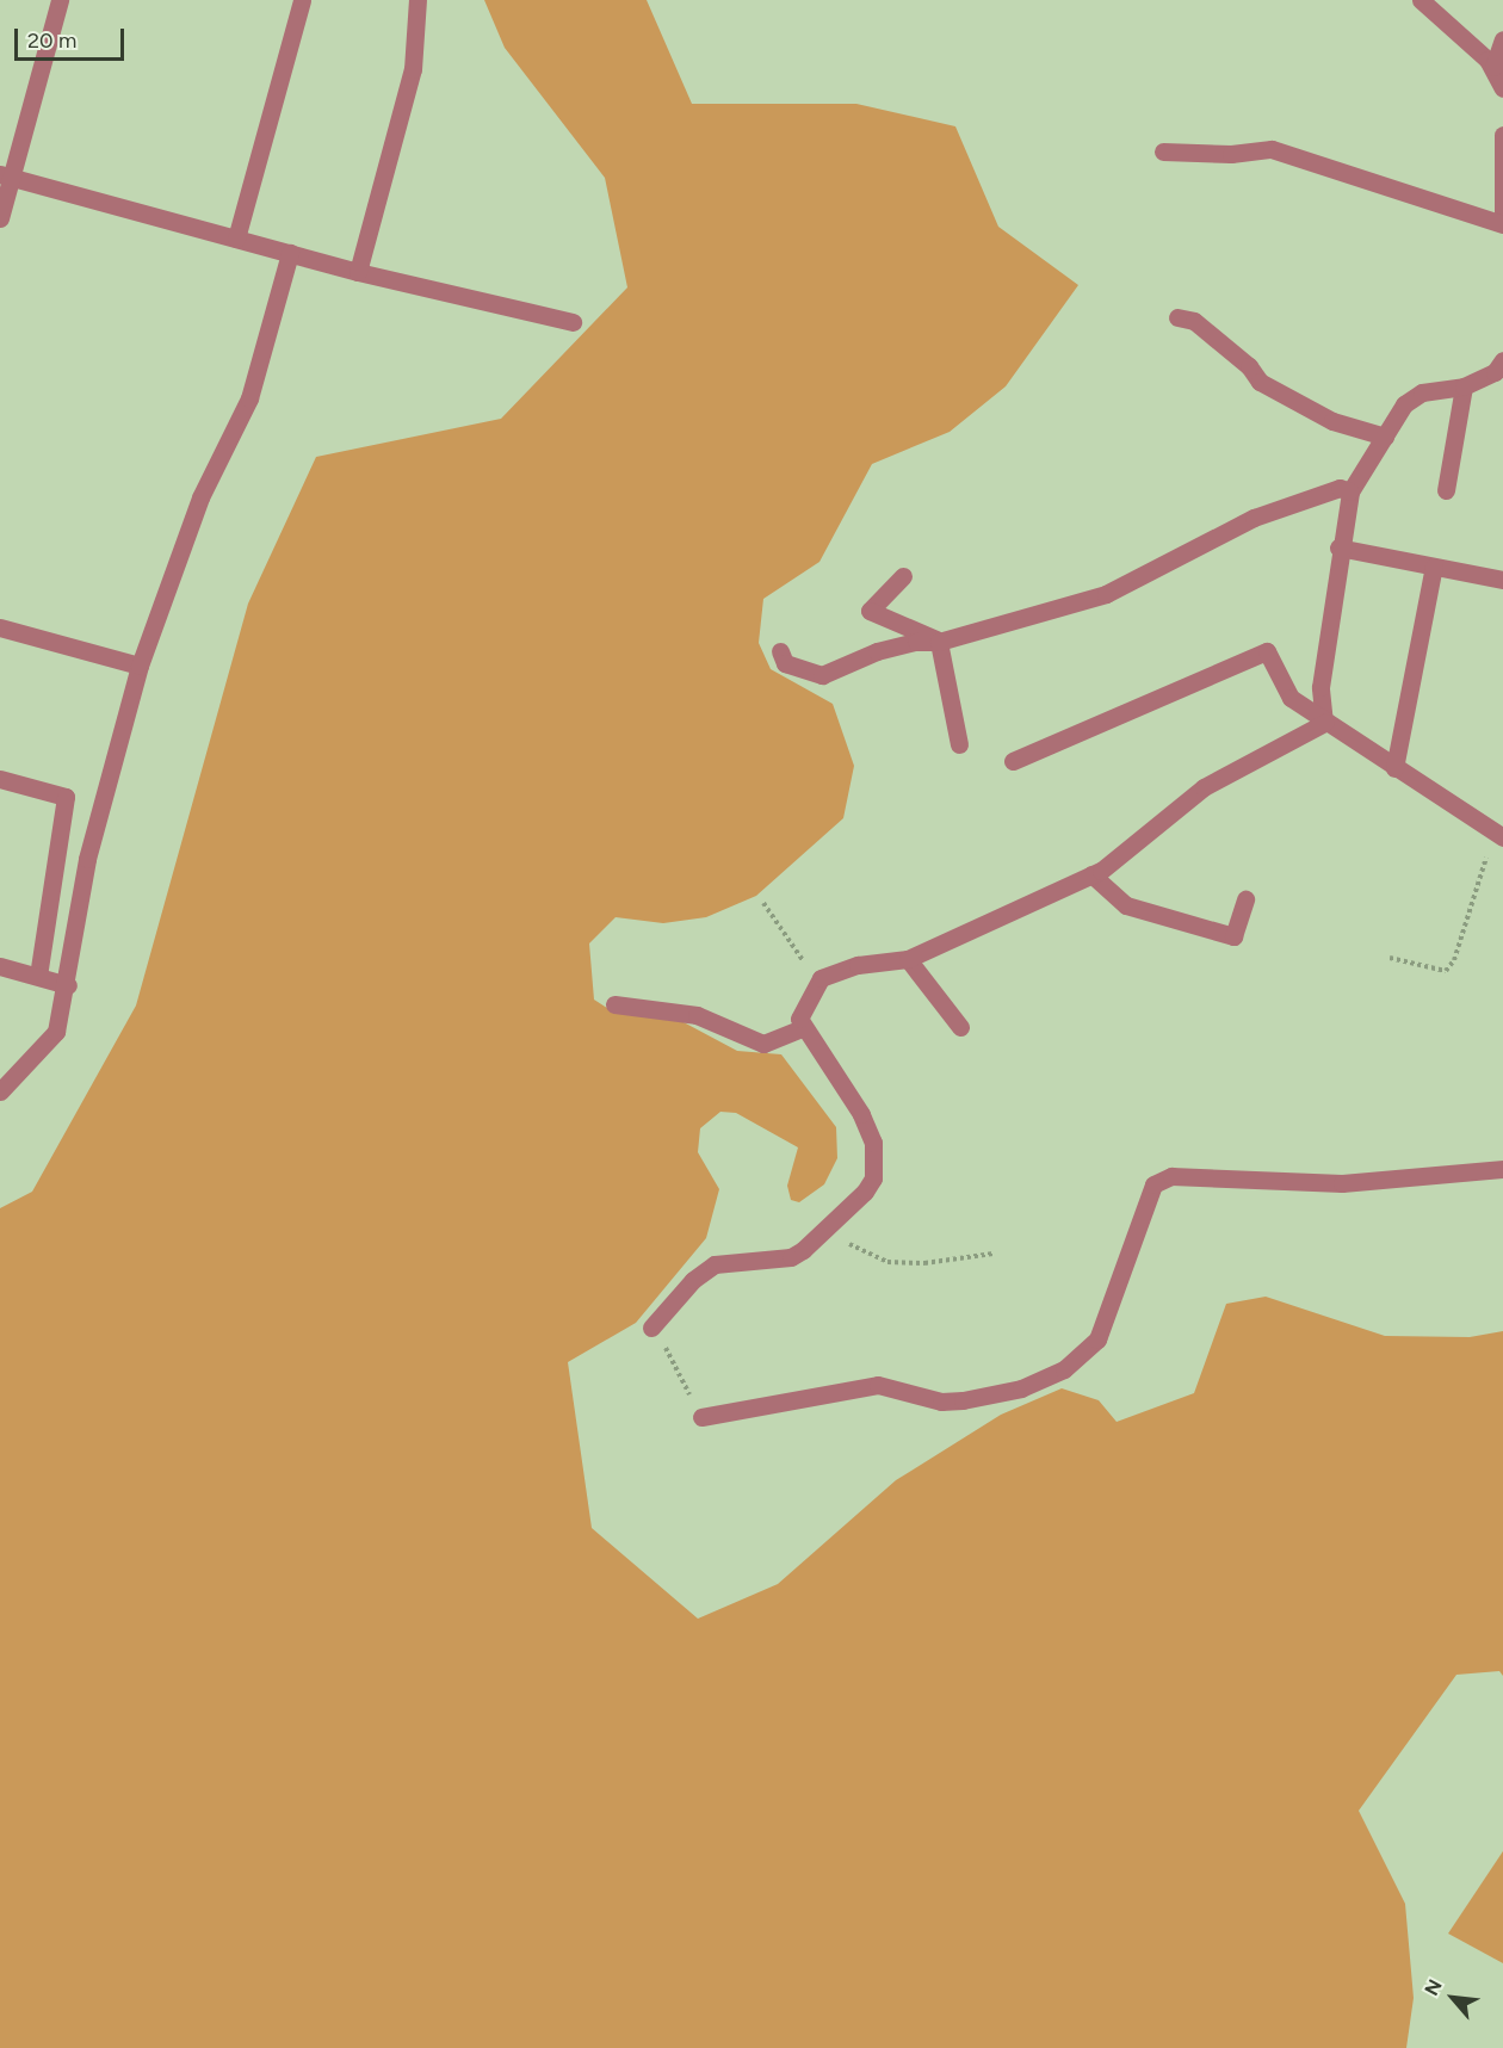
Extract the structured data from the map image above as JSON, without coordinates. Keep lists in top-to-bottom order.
{
  "scale_bar": "20 m",
  "north": "top left"
}
